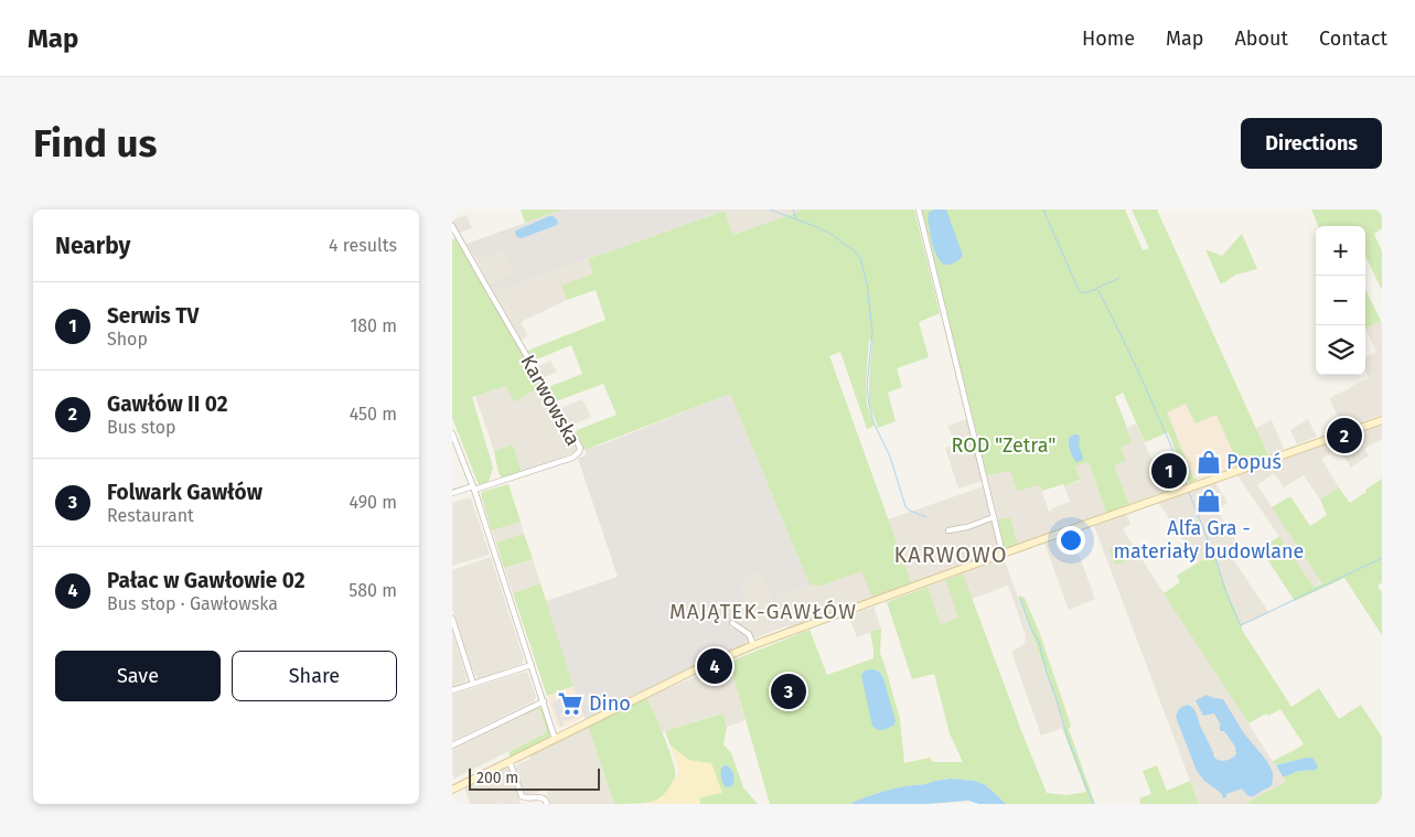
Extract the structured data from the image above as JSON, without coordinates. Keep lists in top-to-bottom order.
{
  "streets": {
    "street": ["Karwowska"]
  },
  "districts": ["KARWOWO", "MAJĄTEK-GAWŁÓW"],
  "parks": ["ROD \"Zetra\""],
  "places": {
    "shop": ["Popuś", "Alfa Gra - materiały budowlane"],
    "supermarket": ["Dino"]
  },
  "scale_bar": "200 m",
  "page": {
    "header": "Map",
    "nav": [
      "Home",
      "Map",
      "About",
      "Contact"
    ],
    "buttons": [
      "Directions",
      ["Save", "Share"]
    ],
    "title": "Find us",
    "heading": ["Nearby", "4 results"],
    "map_buttons": ["+", "−"],
    "list": [
      {
        "mark": "1",
        "name": "Serwis TV",
        "note": "Shop",
        "value": "180 m"
      },
      {
        "mark": "2",
        "name": "Gawłów II 02",
        "note": "Bus stop",
        "value": "450 m"
      },
      {
        "mark": "3",
        "name": "Folwark Gawłów",
        "note": "Restaurant",
        "value": "490 m"
      },
      {
        "mark": "4",
        "name": "Pałac w Gawłowie 02",
        "note": "Bus stop · Gawłowska",
        "value": "580 m"
      }
    ],
    "pins": [
      "2",
      "1",
      "4",
      "3"
    ],
    "scale": "200 m"
  }
}
